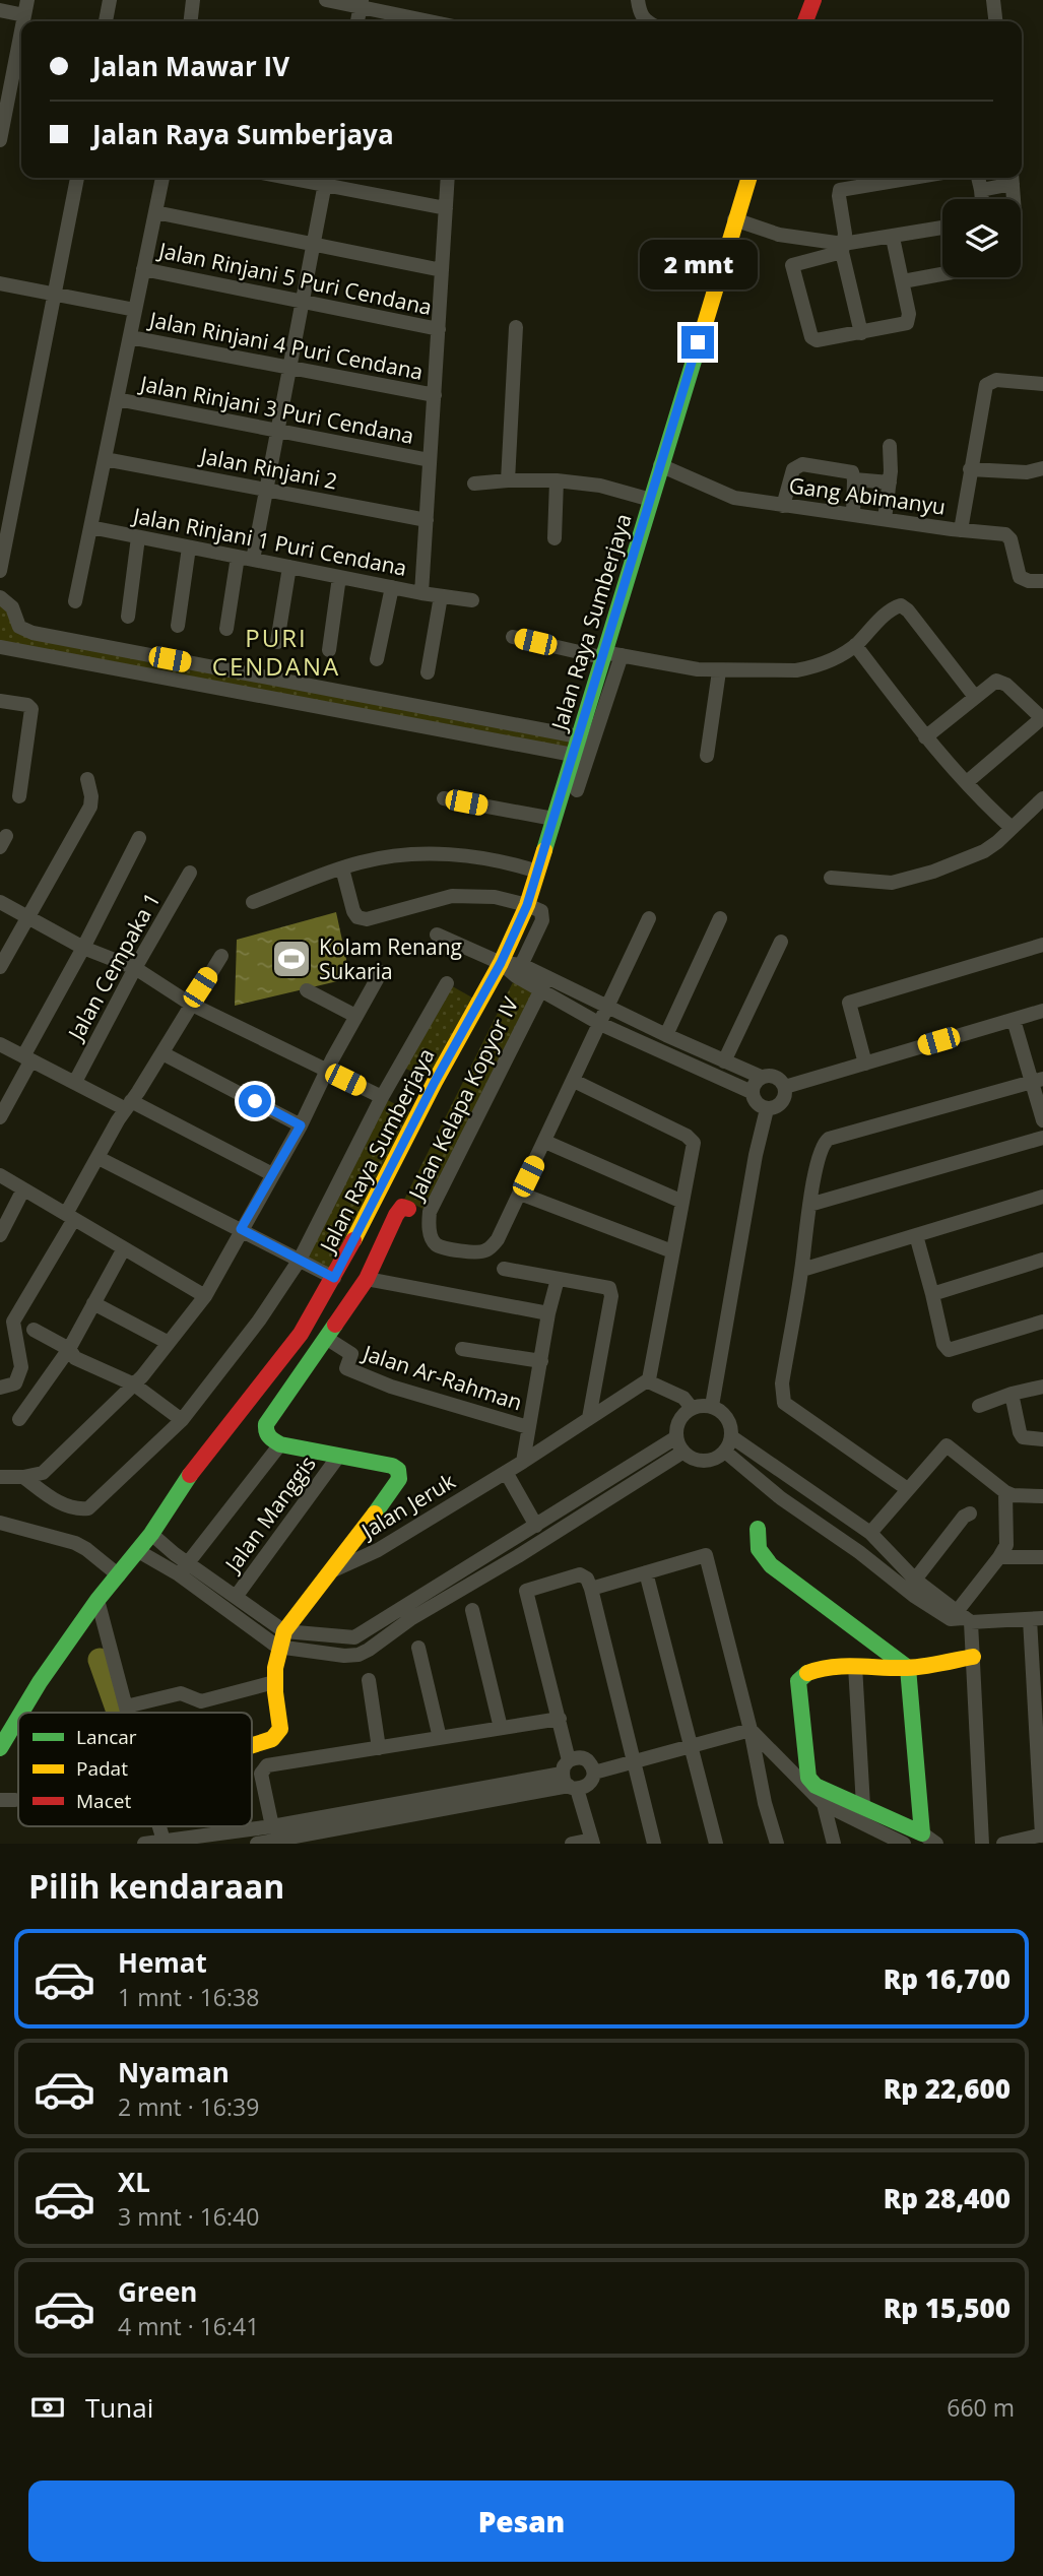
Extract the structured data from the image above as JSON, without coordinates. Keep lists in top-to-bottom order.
{
  "streets": {
    "street": [
      "Jalan Rinjani 5 Puri Cendana",
      "Jalan Rinjani 4 Puri Cendana",
      "Jalan Rinjani 3 Puri Cendana",
      "Jalan Rinjani 2",
      "Gang Abimanyu",
      "Jalan Rinjani 1 Puri Cendana",
      "Jalan Raya Sumberjaya",
      "Jalan Cempaka 1",
      "Jalan Kelapa Kopyor IV",
      "Jalan Ar-Rahman",
      "Jalan Jeruk",
      "Jalan Manggis"
    ]
  },
  "crossings": [
    ["Gang Abimanyu", "Jalan Raya Sumberjaya"]
  ],
  "districts": ["PURI CENDANA"],
  "places": {
    "sports": ["Kolam Renang Sukaria"]
  },
  "legend": ["Lancar", "Padat", "Macet"],
  "page": {
    "banner": ["Jalan Mawar IV", "Jalan Raya Sumberjaya"],
    "bubble": "2 mnt",
    "heading": "Pilih kendaraan",
    "list": [
      {
        "name": "Hemat",
        "note": "1 mnt · 16:38",
        "value": "Rp 16,700"
      },
      {
        "name": "Nyaman",
        "note": "2 mnt · 16:39",
        "value": "Rp 22,600"
      },
      {
        "name": "XL",
        "note": "3 mnt · 16:40",
        "value": "Rp 28,400"
      },
      {
        "name": "Green",
        "note": "4 mnt · 16:41",
        "value": "Rp 15,500"
      }
    ],
    "pay": ["Tunai", "660 m"],
    "buttons": "Pesan"
  }
}
